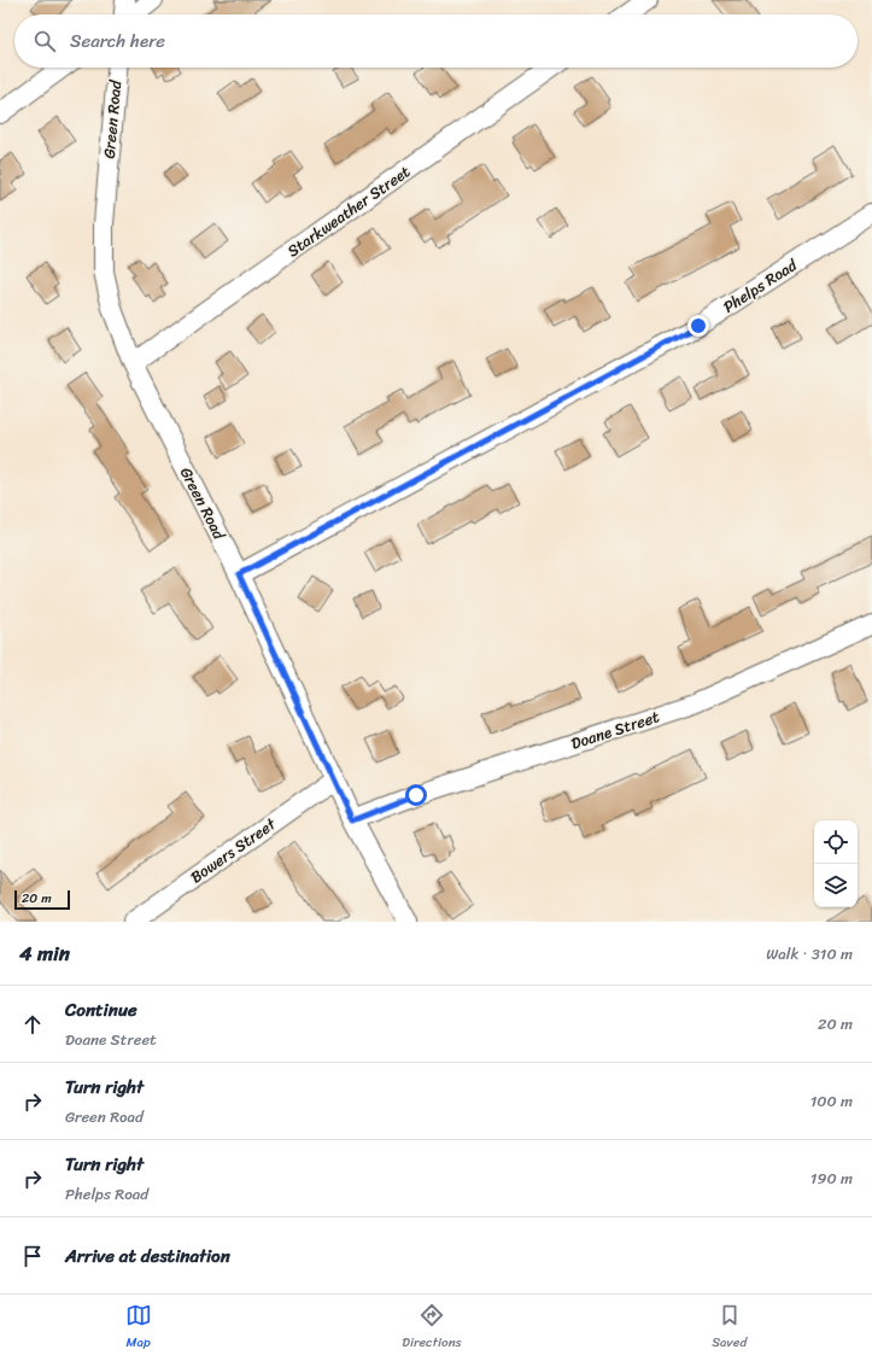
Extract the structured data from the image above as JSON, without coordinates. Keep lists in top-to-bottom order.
{
  "streets": {
    "street": [
      "Green Road",
      "Starkweather Street",
      "Phelps Road",
      "Doane Street",
      "Bowers Street"
    ]
  },
  "crossings": [
    ["Green Road", "Starkweather Street"],
    ["Green Road", "Phelps Road"],
    ["Green Road", "Doane Street"],
    ["Green Road", "Bowers Street"]
  ],
  "scale_bar": "20 m",
  "page": {
    "search": "Search here",
    "scale": "20 m",
    "heading": ["4 min", "Walk · 310 m"],
    "list": [
      ["Continue", "Doane Street", "20 m"],
      ["Turn right", "Green Road", "100 m"],
      ["Turn right", "Phelps Road", "190 m"],
      "Arrive at destination"
    ],
    "nav": ["Map", "Directions", "Saved"]
  }
}
